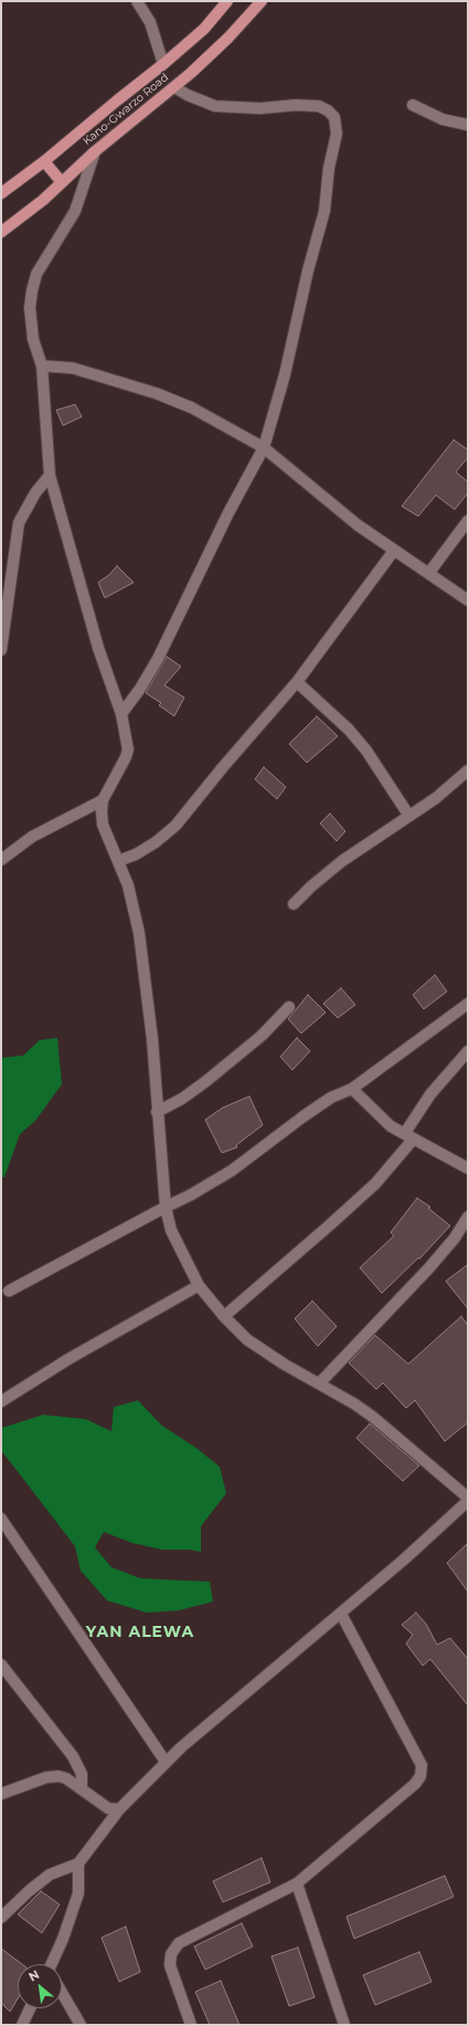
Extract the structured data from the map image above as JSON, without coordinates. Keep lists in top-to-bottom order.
{
  "streets": {
    "main road": ["Kano-Gwarzo Road"]
  },
  "districts": ["YAN ALEWA"],
  "north": "top left"
}
